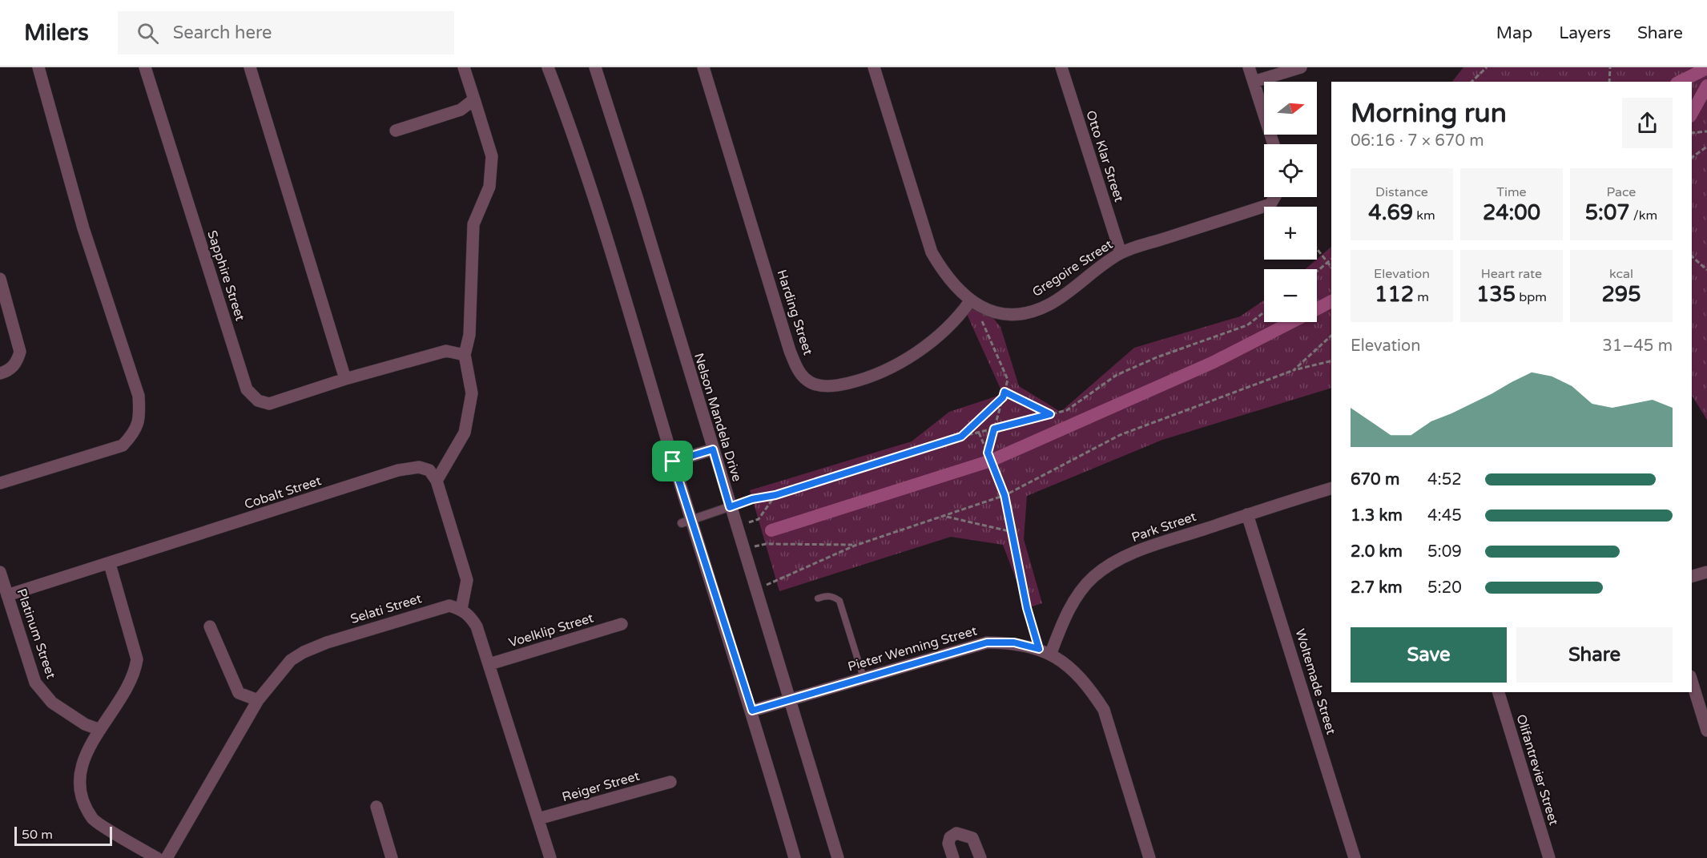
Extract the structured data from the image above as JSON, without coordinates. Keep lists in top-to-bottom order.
{
  "streets": {
    "street": [
      "Otto Klar Street",
      "Gregoire Street",
      "Sapphire Street",
      "Harding Street",
      "Nelson Mandela Drive",
      "Cobalt Street",
      "Park Street",
      "Selati Street",
      "Voelklip Street",
      "Platinum Street",
      "Pieter Wenning Street",
      "Woltemade Street",
      "Olifantrevier Street",
      "Reiger Street"
    ]
  },
  "crossings": [
    ["Otto Klar Street", "Gregoire Street"],
    ["Gregoire Street", "Harding Street"],
    ["Nelson Mandela Drive", "Pieter Wenning Street"],
    ["Cobalt Street", "Platinum Street"],
    ["Park Street", "Pieter Wenning Street"],
    ["Park Street", "Woltemade Street"]
  ],
  "scale_bar": "50 m",
  "north": "right",
  "page": {
    "header": "Milers",
    "search": "Search here",
    "nav": ["Map", "Layers", "Share"],
    "map_buttons": ["+", "−"],
    "heading": ["Morning run", "06:16 · 7 × 670 m"],
    "stats": [
      ["Distance", "4.69 km"],
      ["Time", "24:00"],
      ["Pace", "5:07 /km"],
      ["Elevation", "112 m"],
      ["Heart rate", "135 bpm"],
      ["kcal", "295"]
    ],
    "chart": ["Elevation", "31–45 m"],
    "list": [
      {
        "name": "670 m",
        "note": "4:52"
      },
      {
        "name": "1.3 km",
        "note": "4:45"
      },
      {
        "name": "2.0 km",
        "note": "5:09"
      },
      {
        "name": "2.7 km",
        "note": "5:20"
      }
    ],
    "buttons": ["Save", "Share"],
    "scale": "50 m"
  }
}
